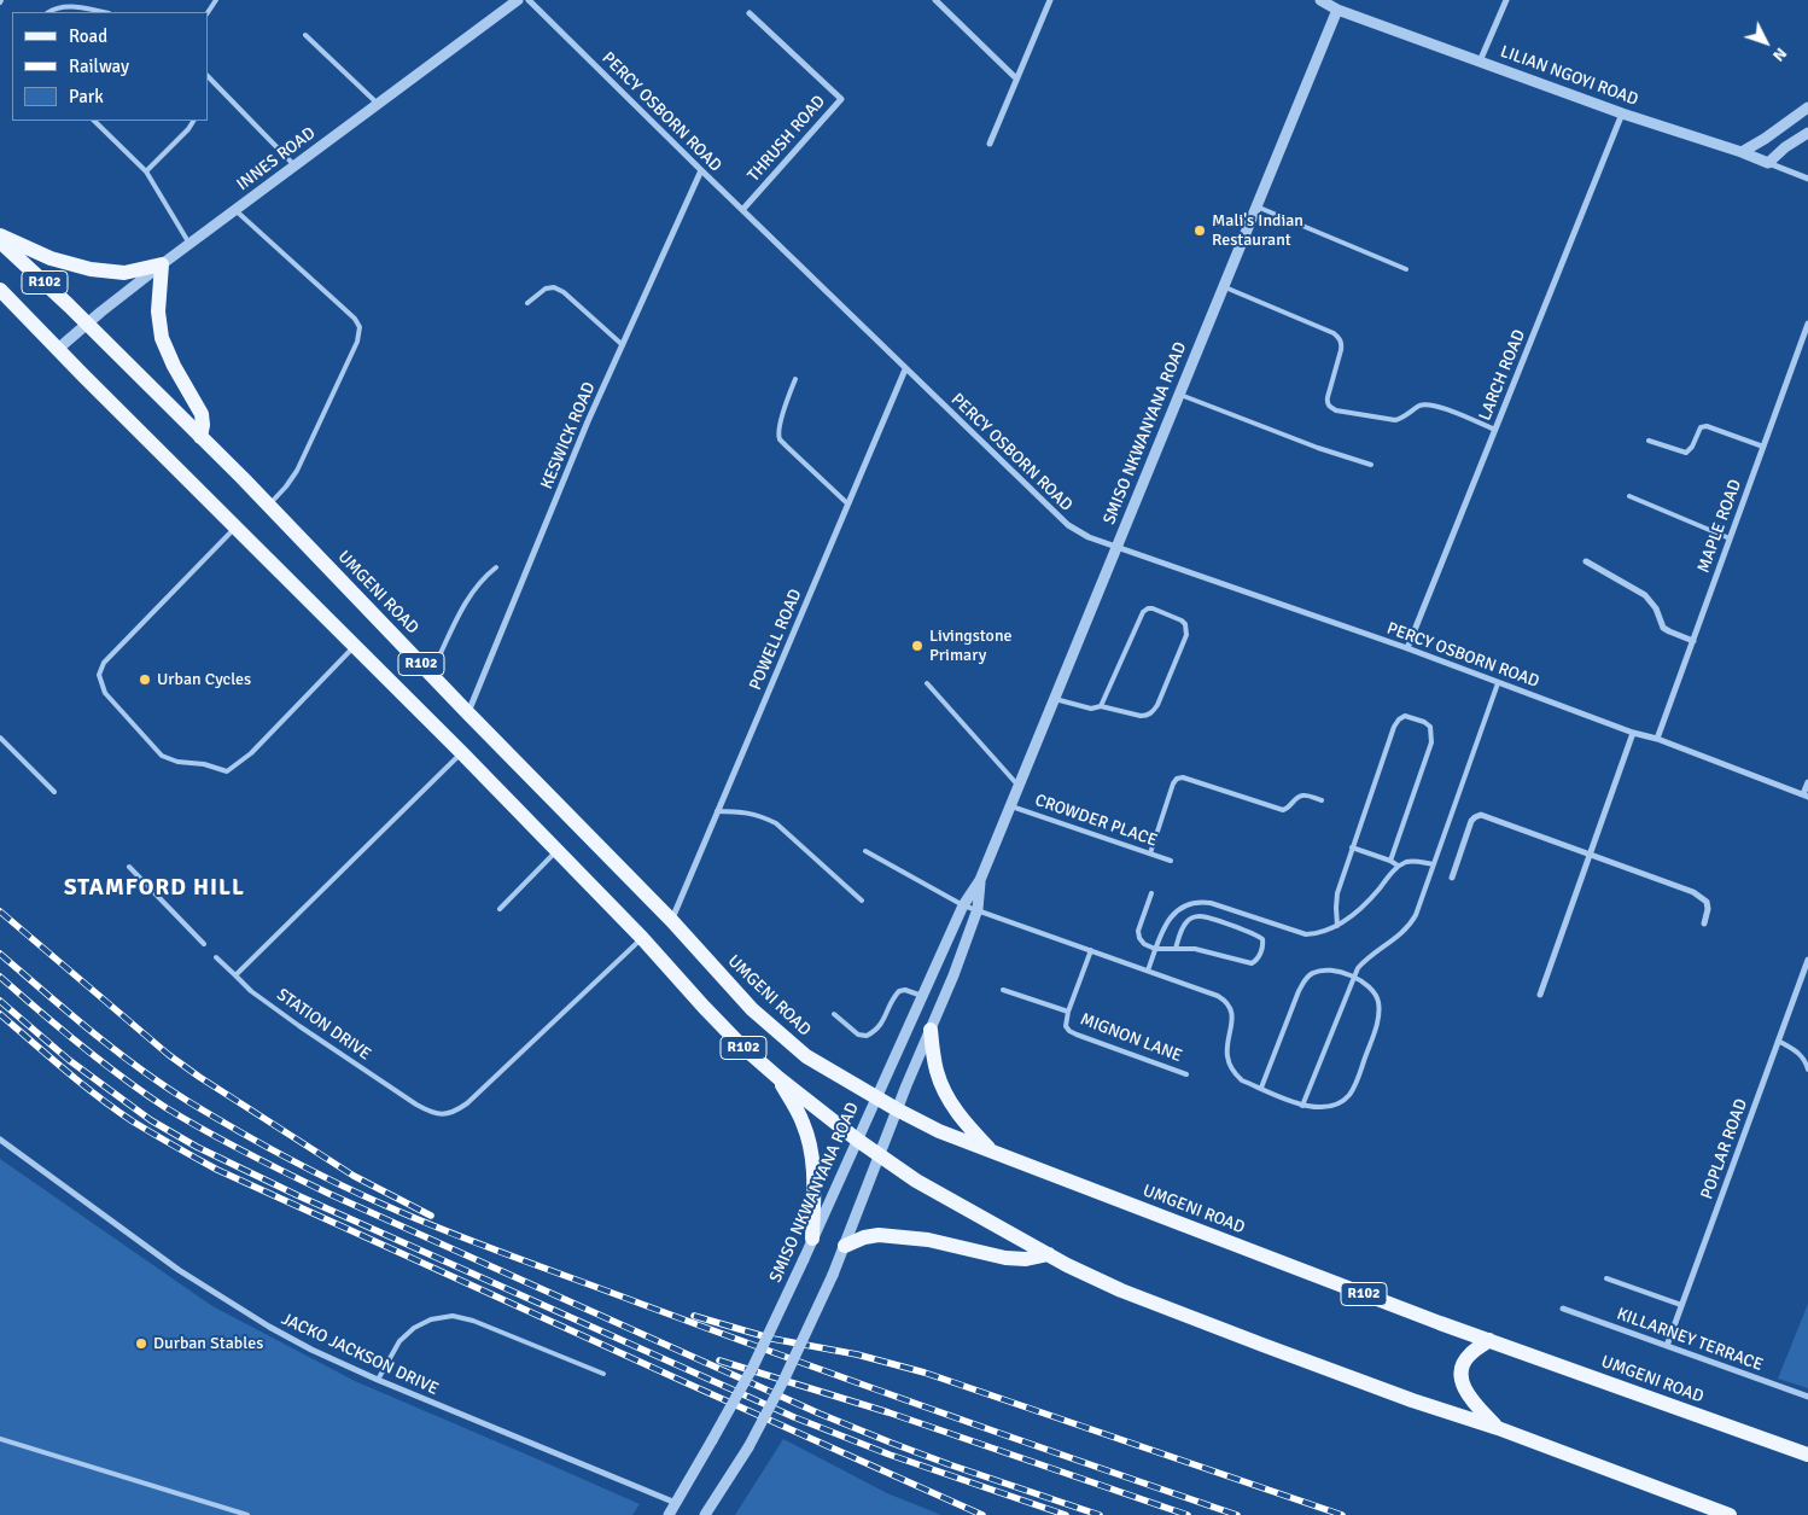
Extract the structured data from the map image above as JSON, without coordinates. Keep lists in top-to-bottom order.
{
  "streets": {
    "main road": ["R102", "UMGENI ROAD"],
    "street": [
      "LILIAN NGOYI ROAD",
      "PERCY OSBORN ROAD",
      "THRUSH ROAD",
      "INNES ROAD",
      "LARCH ROAD",
      "SMISO NKWANYANA ROAD",
      "KESWICK ROAD",
      "MAPLE ROAD",
      "POWELL ROAD",
      "POPLAR ROAD",
      "KILLARNEY TERRACE",
      "JACKO JACKSON DRIVE"
    ],
    "lane": ["CROWDER PLACE", "STATION DRIVE", "MIGNON LANE"]
  },
  "crossings": [
    ["LILIAN NGOYI ROAD", "LARCH ROAD"],
    ["LILIAN NGOYI ROAD", "SMISO NKWANYANA ROAD"],
    ["PERCY OSBORN ROAD", "THRUSH ROAD"],
    ["PERCY OSBORN ROAD", "LARCH ROAD"],
    ["PERCY OSBORN ROAD", "SMISO NKWANYANA ROAD"],
    ["PERCY OSBORN ROAD", "KESWICK ROAD"],
    ["PERCY OSBORN ROAD", "MAPLE ROAD"],
    ["PERCY OSBORN ROAD", "POWELL ROAD"],
    ["INNES ROAD", "R102"],
    ["INNES ROAD", "UMGENI ROAD"],
    ["R102", "SMISO NKWANYANA ROAD"],
    ["R102", "STATION DRIVE"],
    ["SMISO NKWANYANA ROAD", "UMGENI ROAD"],
    ["SMISO NKWANYANA ROAD", "CROWDER PLACE"],
    ["SMISO NKWANYANA ROAD", "JACKO JACKSON DRIVE"],
    ["KESWICK ROAD", "UMGENI ROAD"],
    ["UMGENI ROAD", "POWELL ROAD"],
    ["POPLAR ROAD", "KILLARNEY TERRACE"]
  ],
  "districts": ["STAMFORD HILL"],
  "places": [
    "Mali's Indian Restaurant",
    "Livingstone Primary",
    "Urban Cycles",
    "Durban Stables"
  ],
  "legend": ["Road", "Railway", "Park"],
  "north": "bottom right"
}
